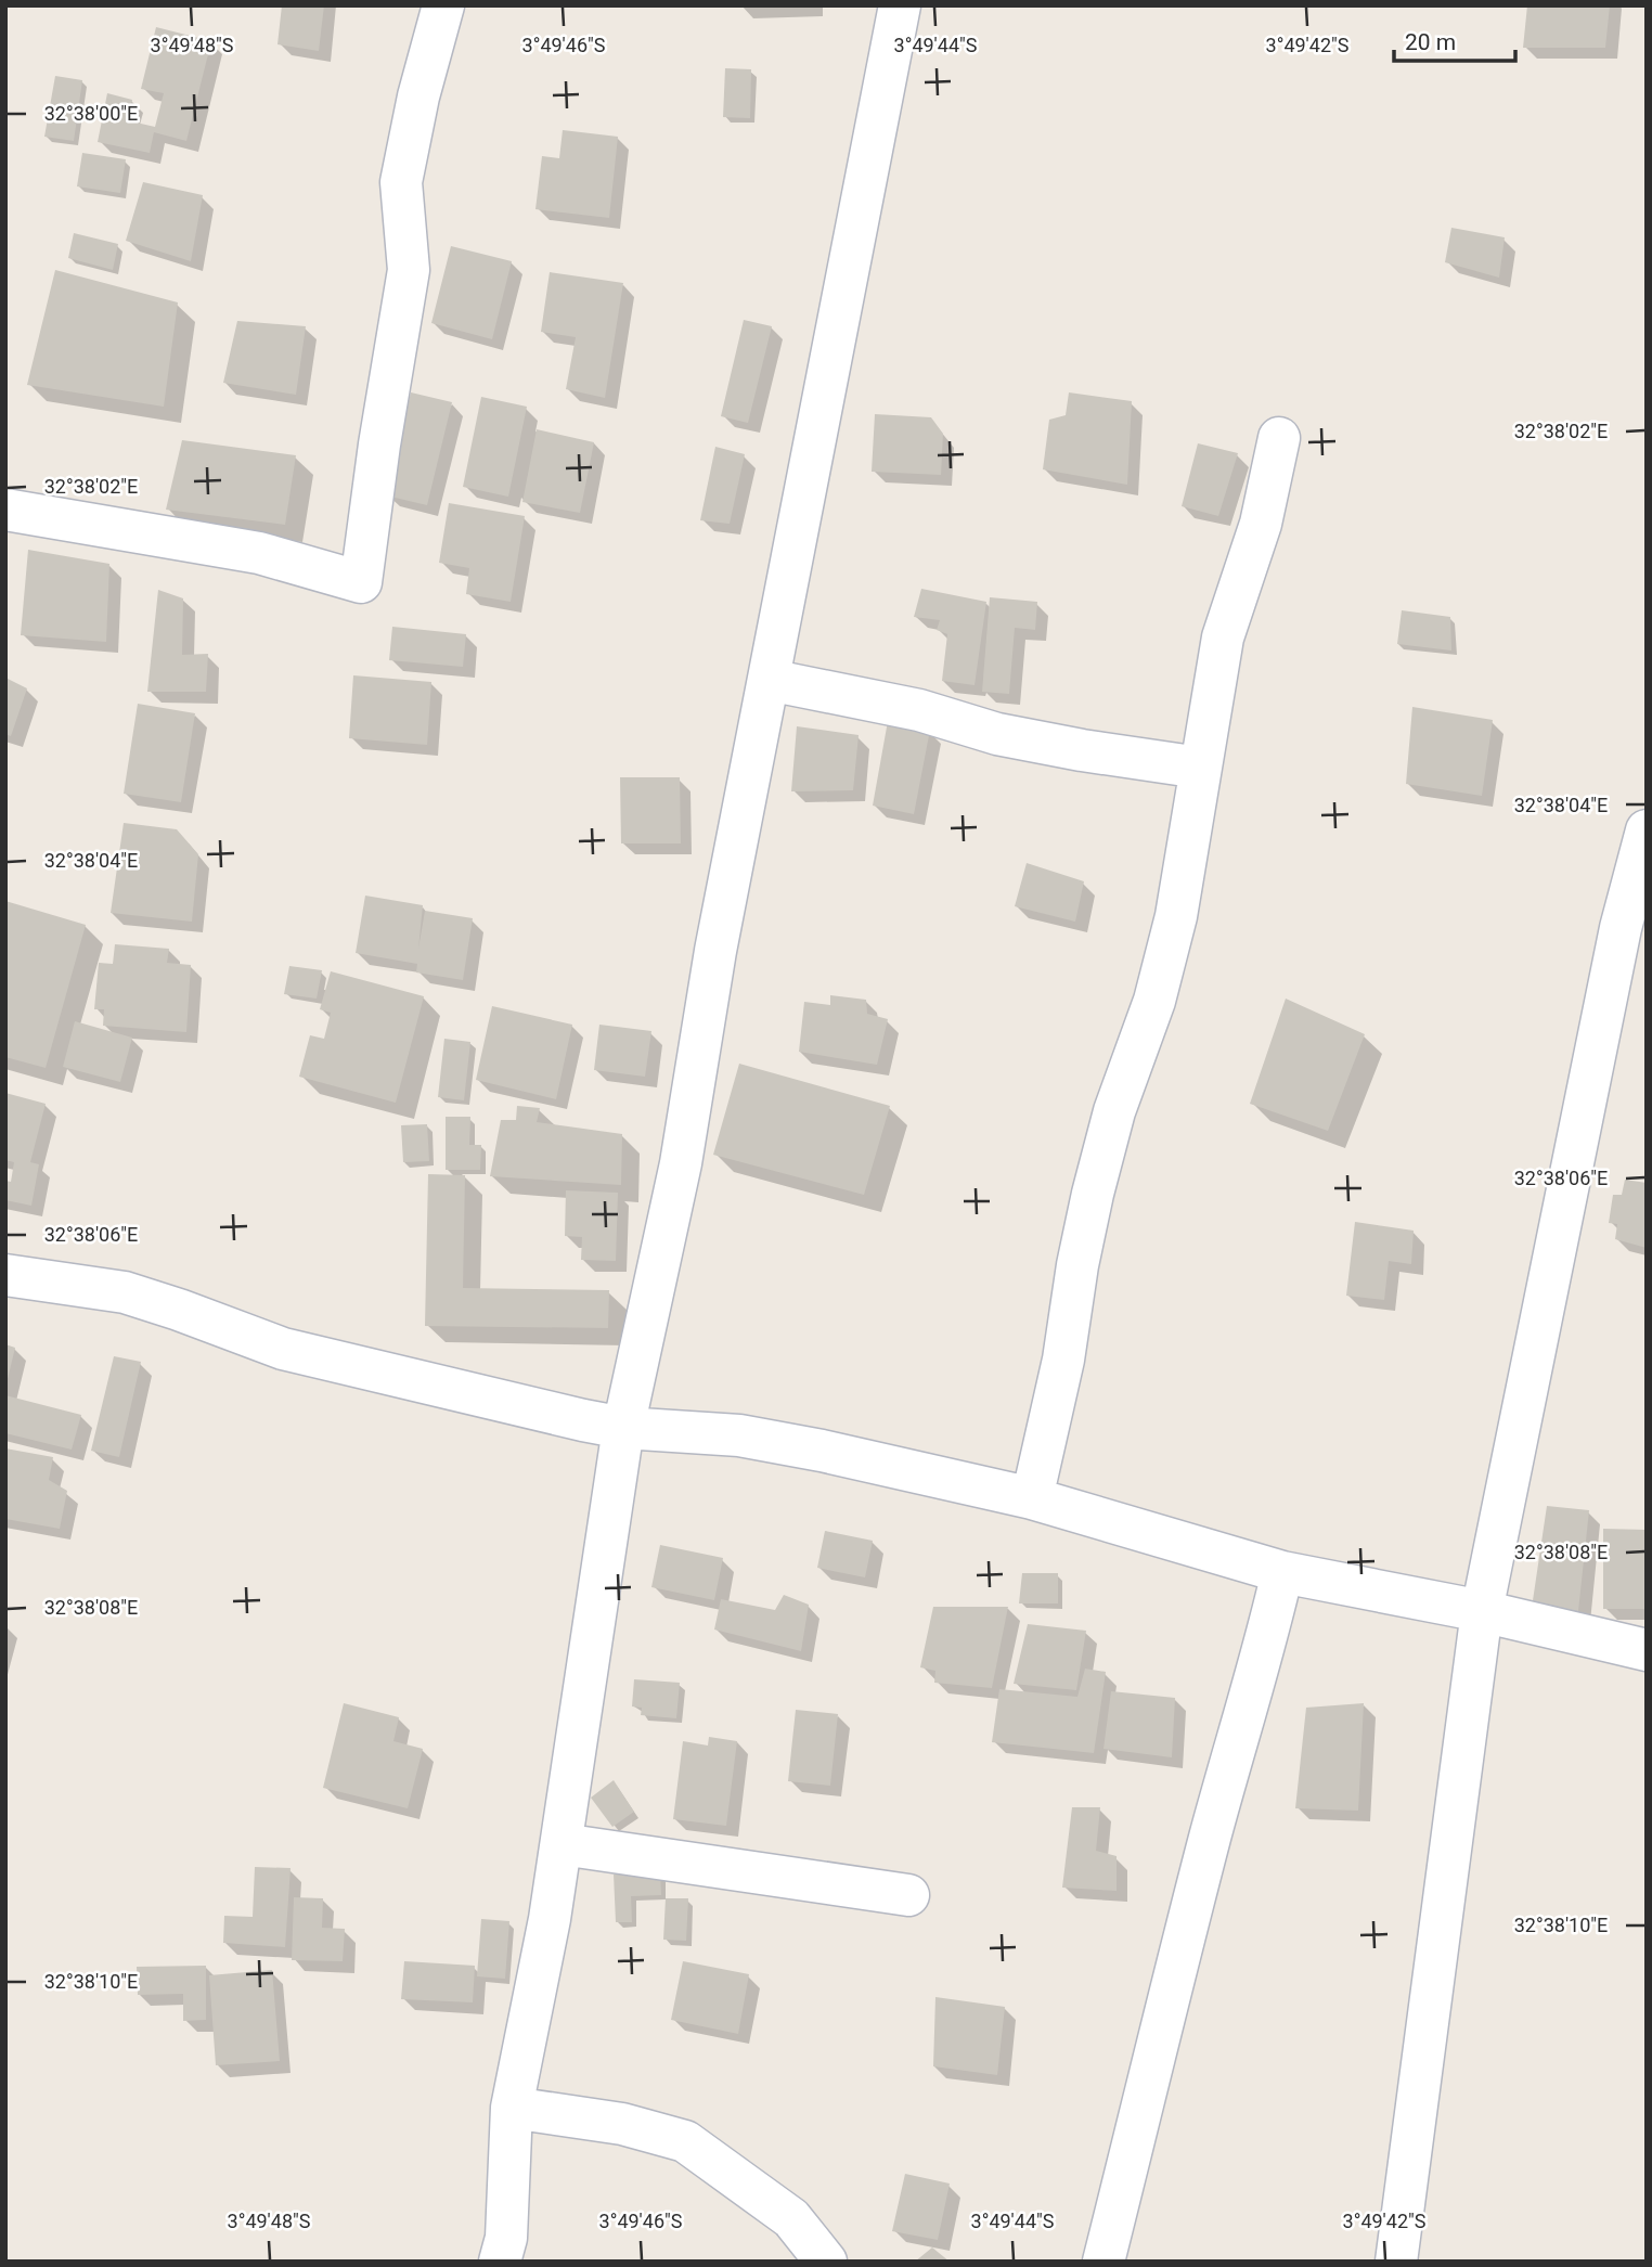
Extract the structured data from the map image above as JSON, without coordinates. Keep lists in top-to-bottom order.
{
  "scale_bar": "20 m",
  "coordinates": [
    "3°49'48\"S",
    "3°49'46\"S",
    "3°49'44\"S",
    "3°49'42\"S",
    "32°38'00\"E",
    "32°38'02\"E",
    "32°38'04\"E",
    "32°38'06\"E",
    "32°38'08\"E",
    "32°38'10\"E"
  ]
}
